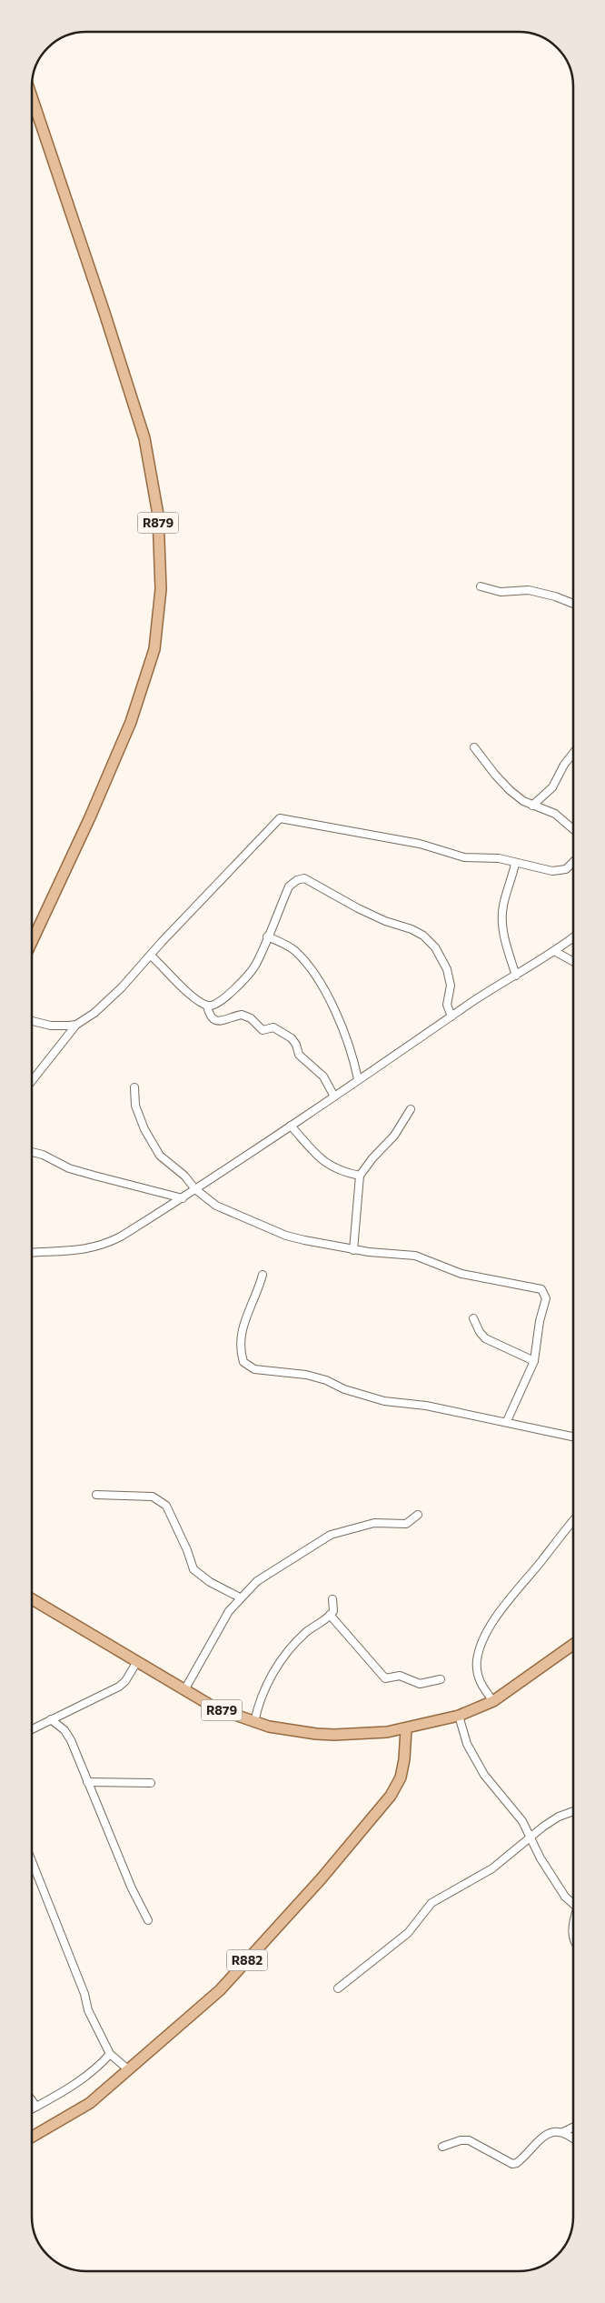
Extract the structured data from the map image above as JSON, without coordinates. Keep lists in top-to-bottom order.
{
  "streets": {
    "main road": ["R879", "R882"]
  },
  "crossings": [
    ["R879", "R882"]
  ]
}
